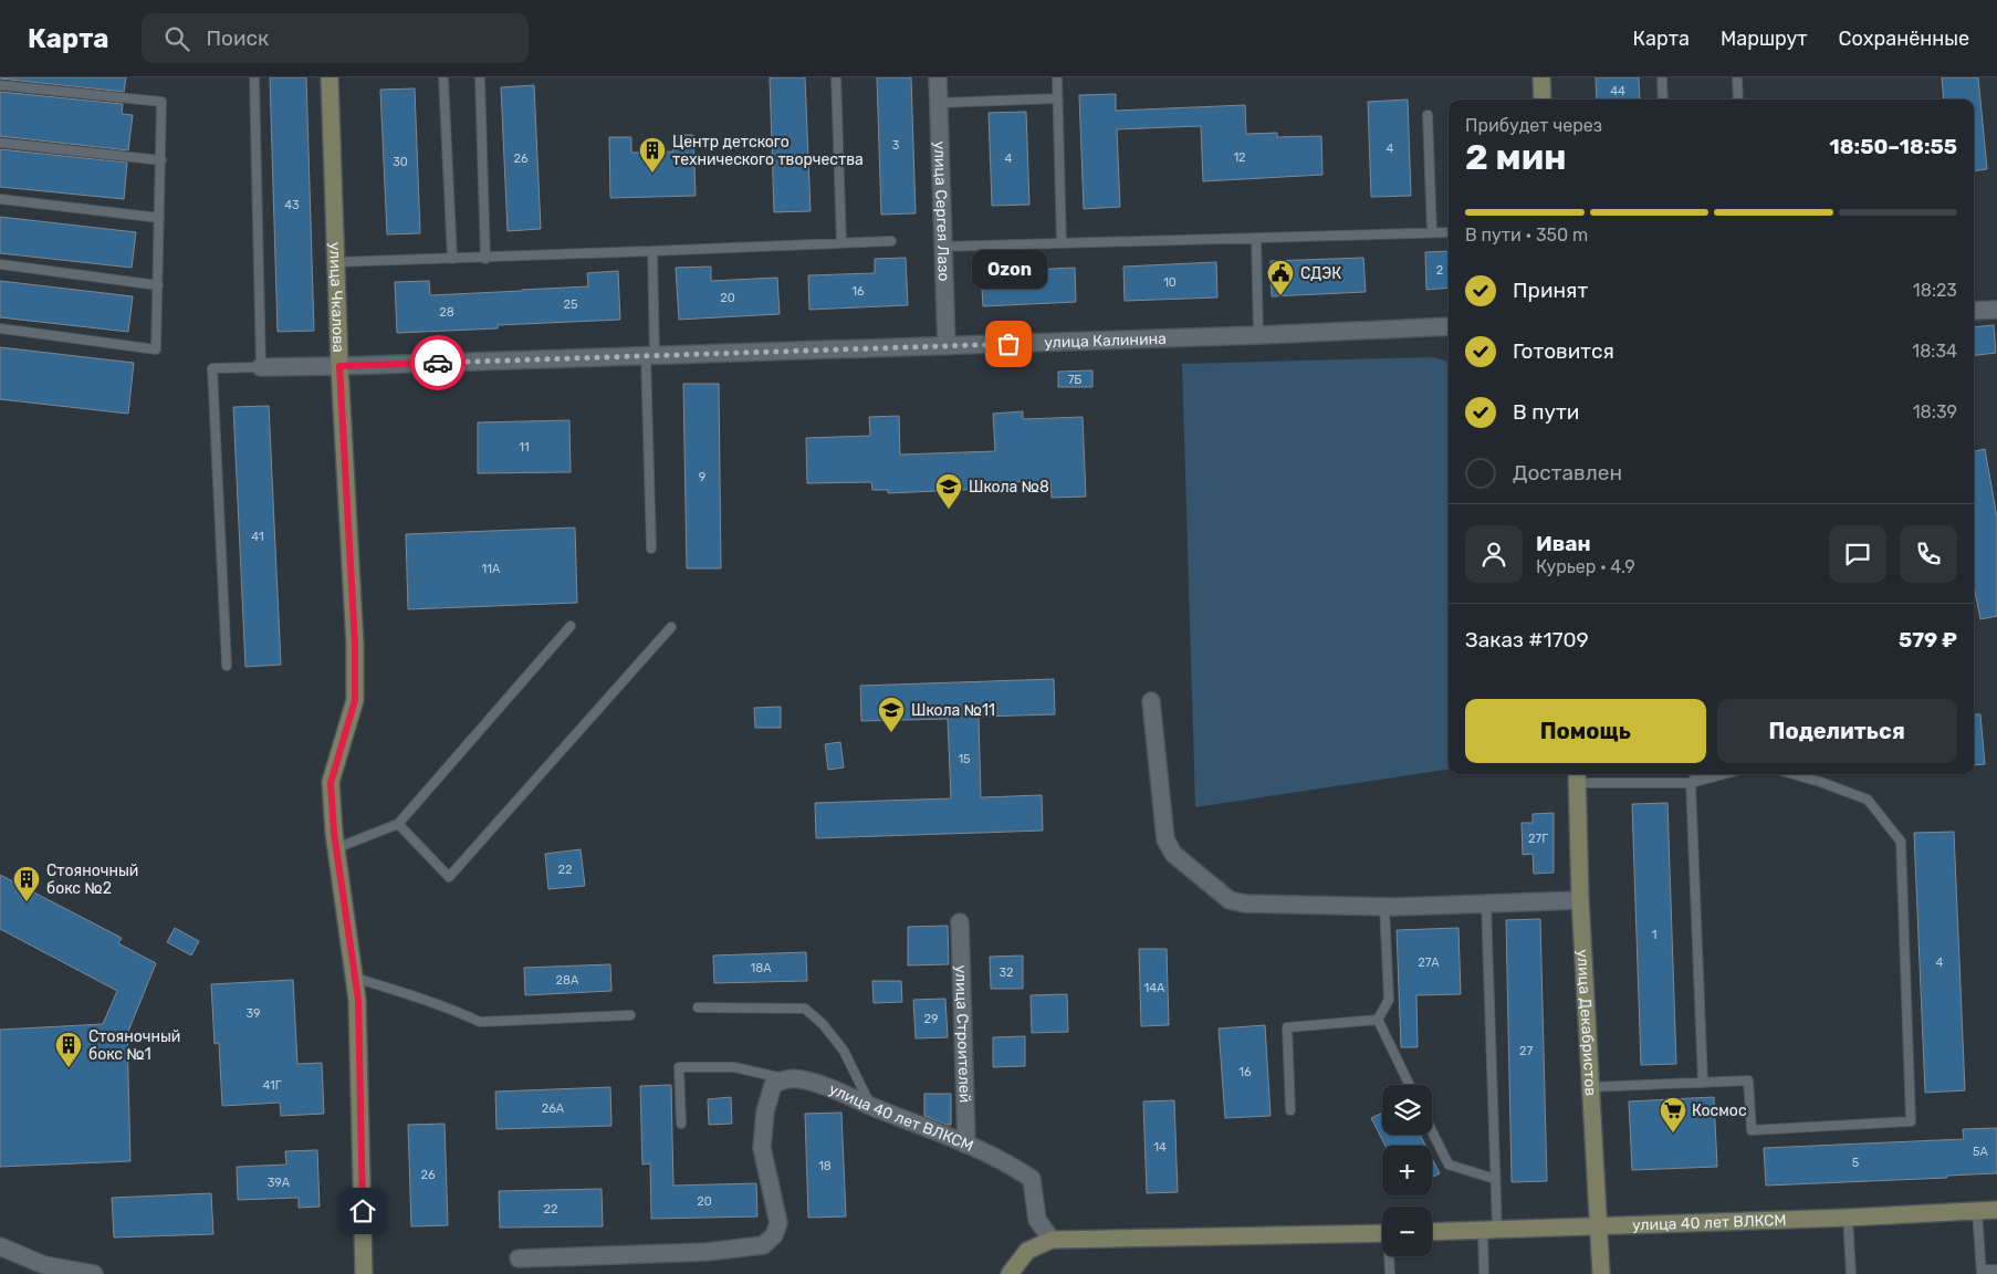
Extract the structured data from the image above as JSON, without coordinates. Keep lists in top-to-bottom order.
{
  "streets": {
    "main road": ["улица Чкалова", "улица Декабристов", "улица 40 лет ВЛКСМ"],
    "street": ["улица Сергея Лазо", "улица Калинина", "улица Строителей"]
  },
  "crossings": [
    ["улица Сергея Лазо", "улица Калинина"],
    ["улица Чкалова", "улица Калинина"],
    ["улица Декабристов", "улица 40 лет ВЛКСМ"],
    ["улица Строителей", "улица 40 лет ВЛКСМ"]
  ],
  "places": {
    "building": ["Центр детского технического творчества", "Стояночный бокс №2", "Стояночный бокс №1"],
    "public building": ["СДЭК"],
    "other": ["Ozon"],
    "school or university": ["Школа №8", "Школа №11"],
    "supermarket": ["Космос"]
  },
  "house_numbers": [
    "44",
    "3",
    "4",
    "12",
    "26",
    "4",
    "30",
    "43",
    "2",
    "10",
    "16",
    "20",
    "25",
    "28",
    "7Б",
    "11",
    "9",
    "41",
    "11А",
    "15",
    "27Г",
    "22",
    "1",
    "27А",
    "4",
    "18А",
    "32",
    "28А",
    "14А",
    "39",
    "29",
    "27",
    "16",
    "41Г",
    "26А",
    "14",
    "5А",
    "5",
    "18",
    "26",
    "39А",
    "20",
    "22"
  ],
  "page": {
    "header": "Карта",
    "search": "Поиск",
    "nav": ["Карта", "Маршрут", "Сохранённые"],
    "heading": ["2 мин", "Прибудет через", "18:50–18:55"],
    "panel": [
      "Иван",
      "Курьер · 4.9",
      "Заказ #1709",
      "579 ₽"
    ],
    "bar": "В пути · 350 m",
    "bubble": "Ozon",
    "list": [
      ["Принят", "18:23"],
      ["Готовится", "18:34"],
      ["В пути", "18:39"],
      "Доставлен"
    ],
    "buttons": ["Помощь", "Поделиться"],
    "map_buttons": ["+", "−"]
  }
}
